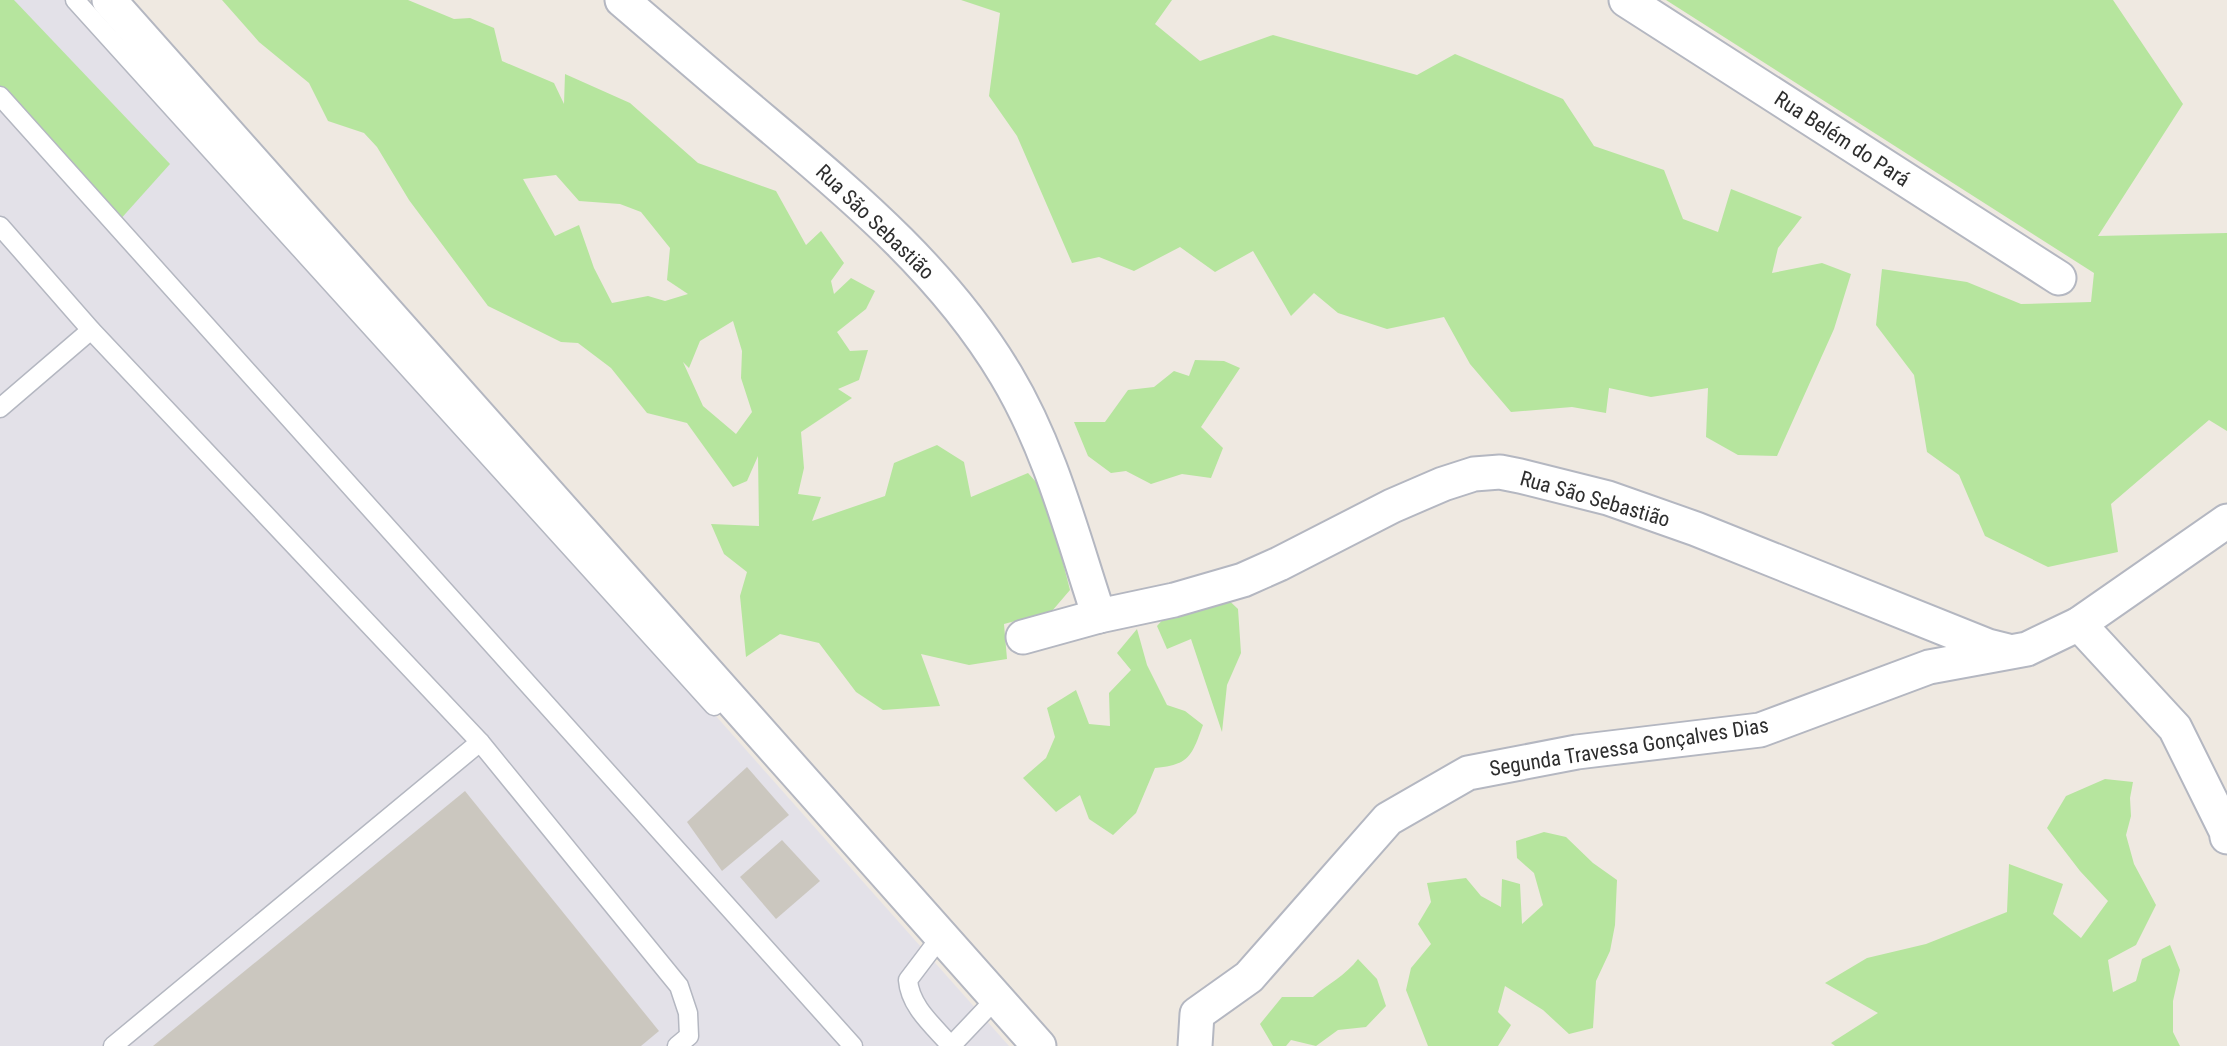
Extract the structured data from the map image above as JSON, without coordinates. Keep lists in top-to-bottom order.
{
  "streets": {
    "street": ["Rua Belém do Pará", "Rua São Sebastião", "Segunda Travessa Gonçalves Dias"]
  },
  "crossings": [
    ["Rua São Sebastião", "Segunda Travessa Gonçalves Dias"]
  ]
}
